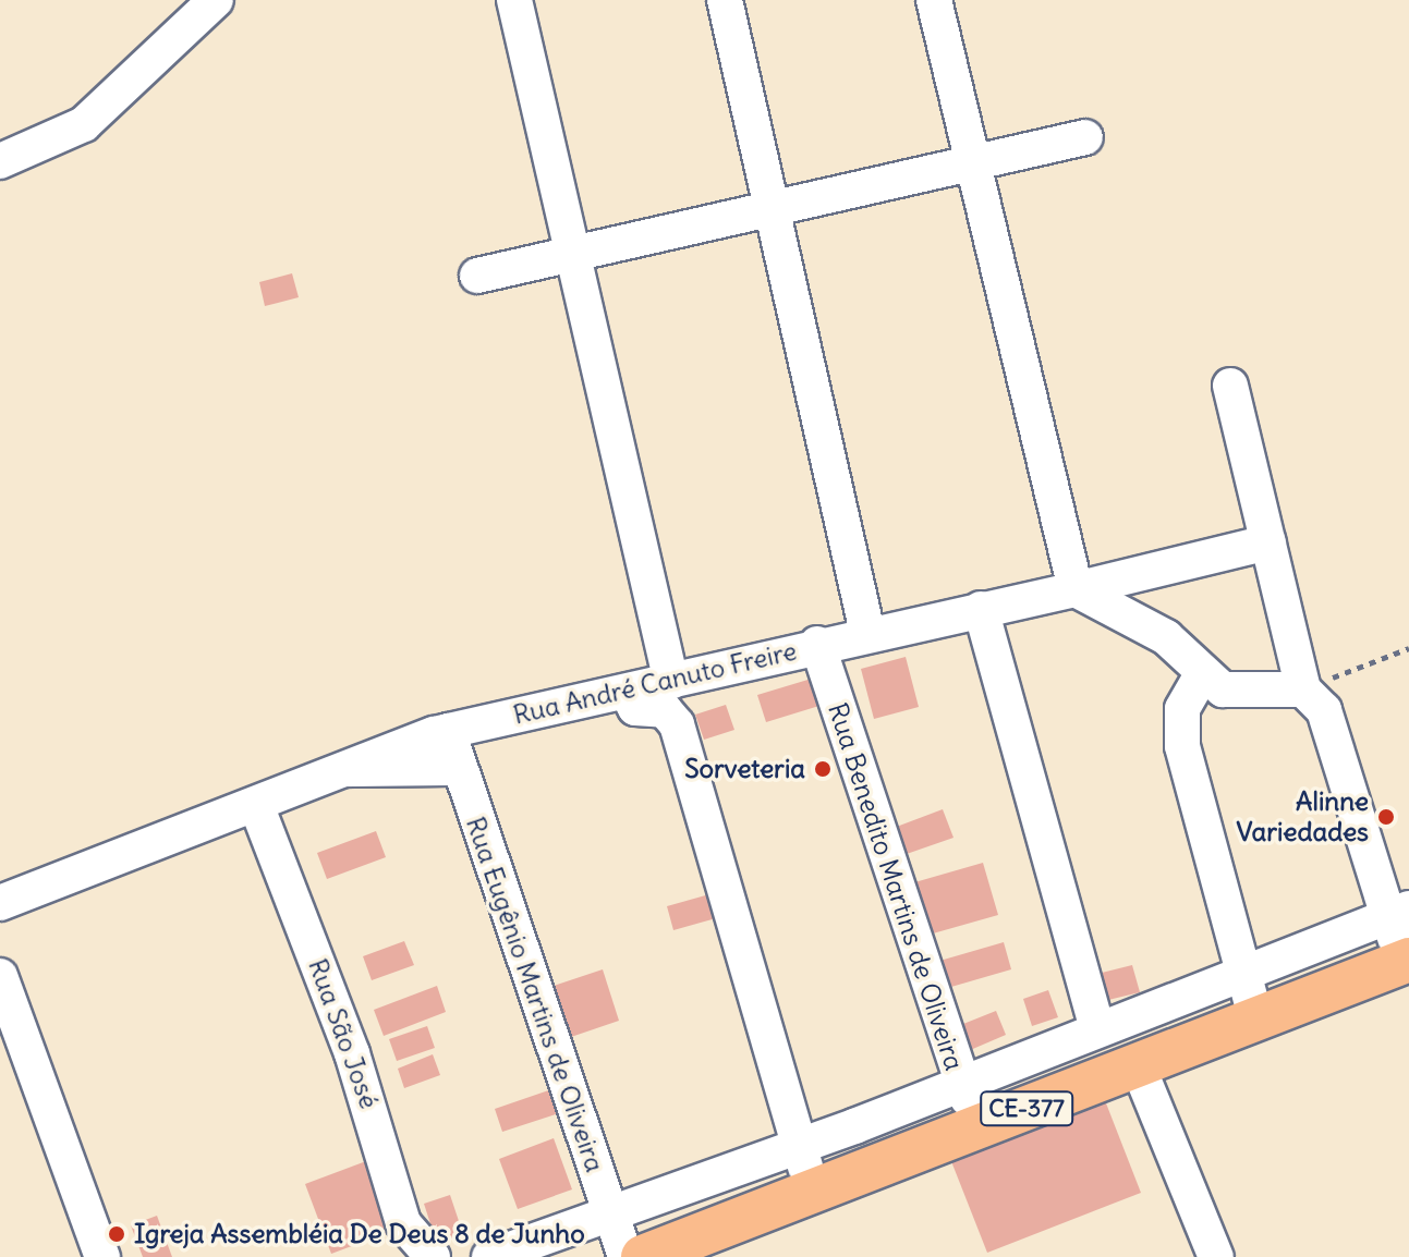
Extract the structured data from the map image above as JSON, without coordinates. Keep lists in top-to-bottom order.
{
  "streets": {
    "main road": ["CE-377"],
    "street": [
      "Rua André Canuto Freire",
      "Rua Benedito Martins de Oliveira",
      "Rua Eugênio Martins de Oliveira",
      "Rua São José"
    ]
  },
  "crossings": [
    ["Rua André Canuto Freire", "Rua Benedito Martins de Oliveira"],
    ["Rua André Canuto Freire", "Rua Eugênio Martins de Oliveira"],
    ["Rua André Canuto Freire", "Rua São José"],
    ["Rua Benedito Martins de Oliveira", "CE-377"]
  ],
  "places": ["Sorveteria", "Alinne Variedades", "Igreja Assembléia De Deus 8 de Junho"]
}
